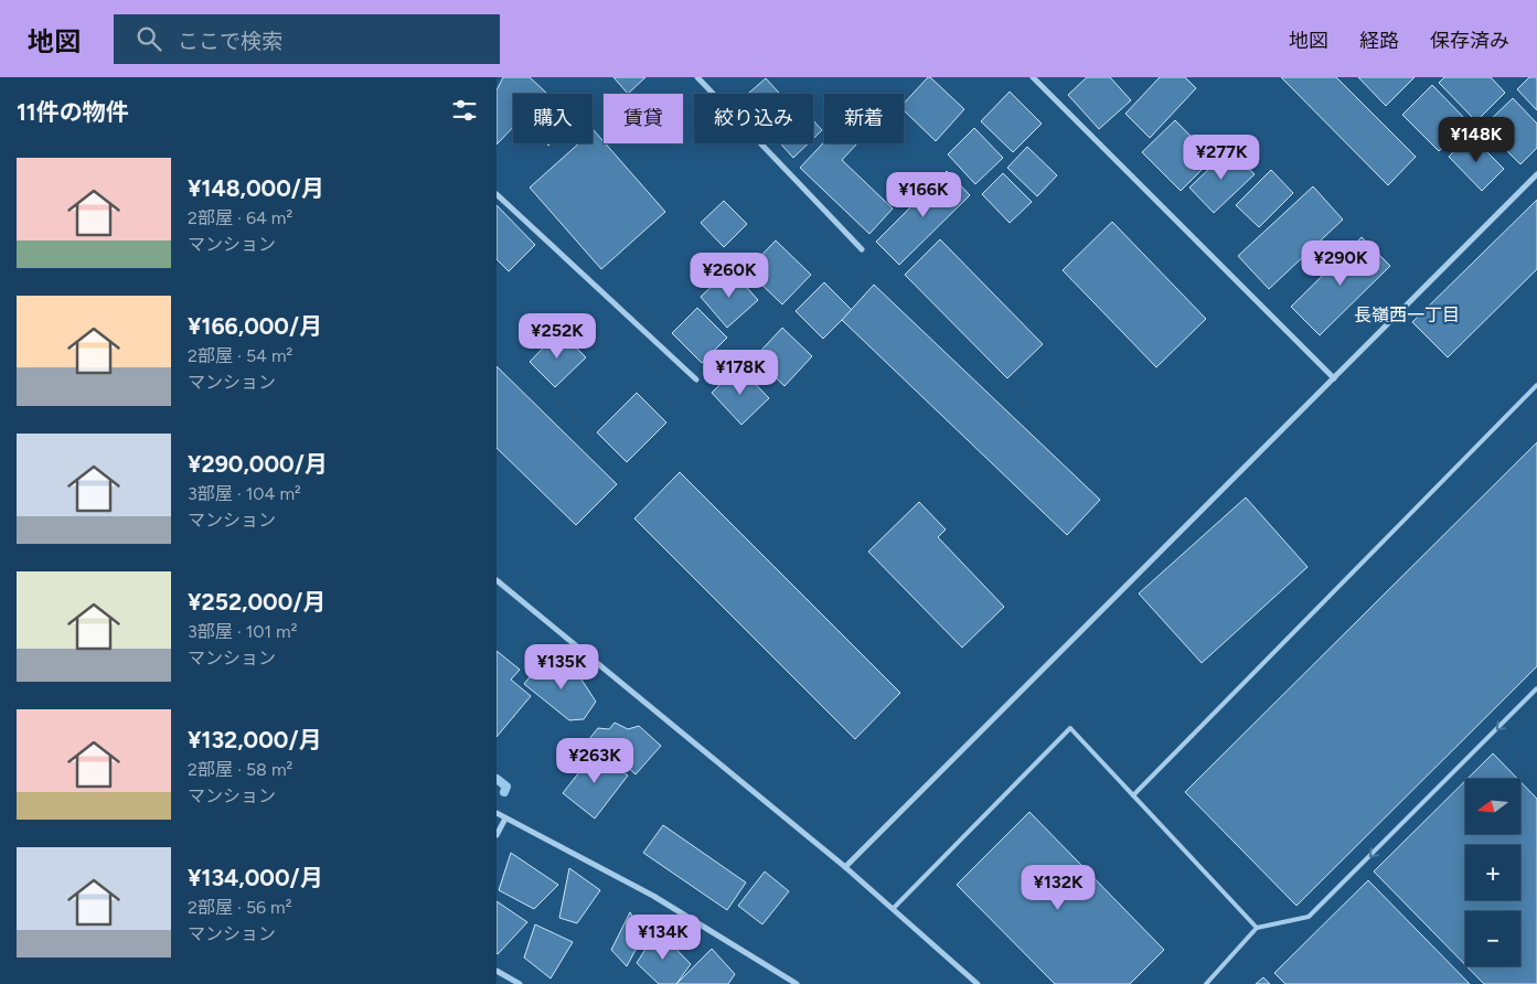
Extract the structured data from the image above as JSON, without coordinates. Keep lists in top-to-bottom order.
{
  "districts": ["長嶺西一丁目"],
  "north": "left",
  "page": {
    "header": "地図",
    "search": "ここで検索",
    "nav": ["地図", "経路", "保存済み"],
    "heading": "11件の物件",
    "chip": [
      "購入",
      "賃貸",
      "絞り込み",
      "新着"
    ],
    "price": [
      "¥148K",
      "¥277K",
      "¥166K",
      "¥290K",
      "¥260K",
      "¥252K",
      "¥178K",
      "¥135K",
      "¥263K",
      "¥132K",
      "¥134K"
    ],
    "list": [
      {
        "name": "¥148,000/月",
        "note": "2部屋 · 64 m² · マンション"
      },
      {
        "name": "¥166,000/月",
        "note": "2部屋 · 54 m² · マンション"
      },
      {
        "name": "¥290,000/月",
        "note": "3部屋 · 104 m² · マンション"
      },
      {
        "name": "¥252,000/月",
        "note": "3部屋 · 101 m² · マンション"
      },
      {
        "name": "¥132,000/月",
        "note": "2部屋 · 58 m² · マンション"
      },
      {
        "name": "¥134,000/月",
        "note": "2部屋 · 56 m² · マンション"
      }
    ],
    "map_buttons": ["+", "−"]
  }
}
